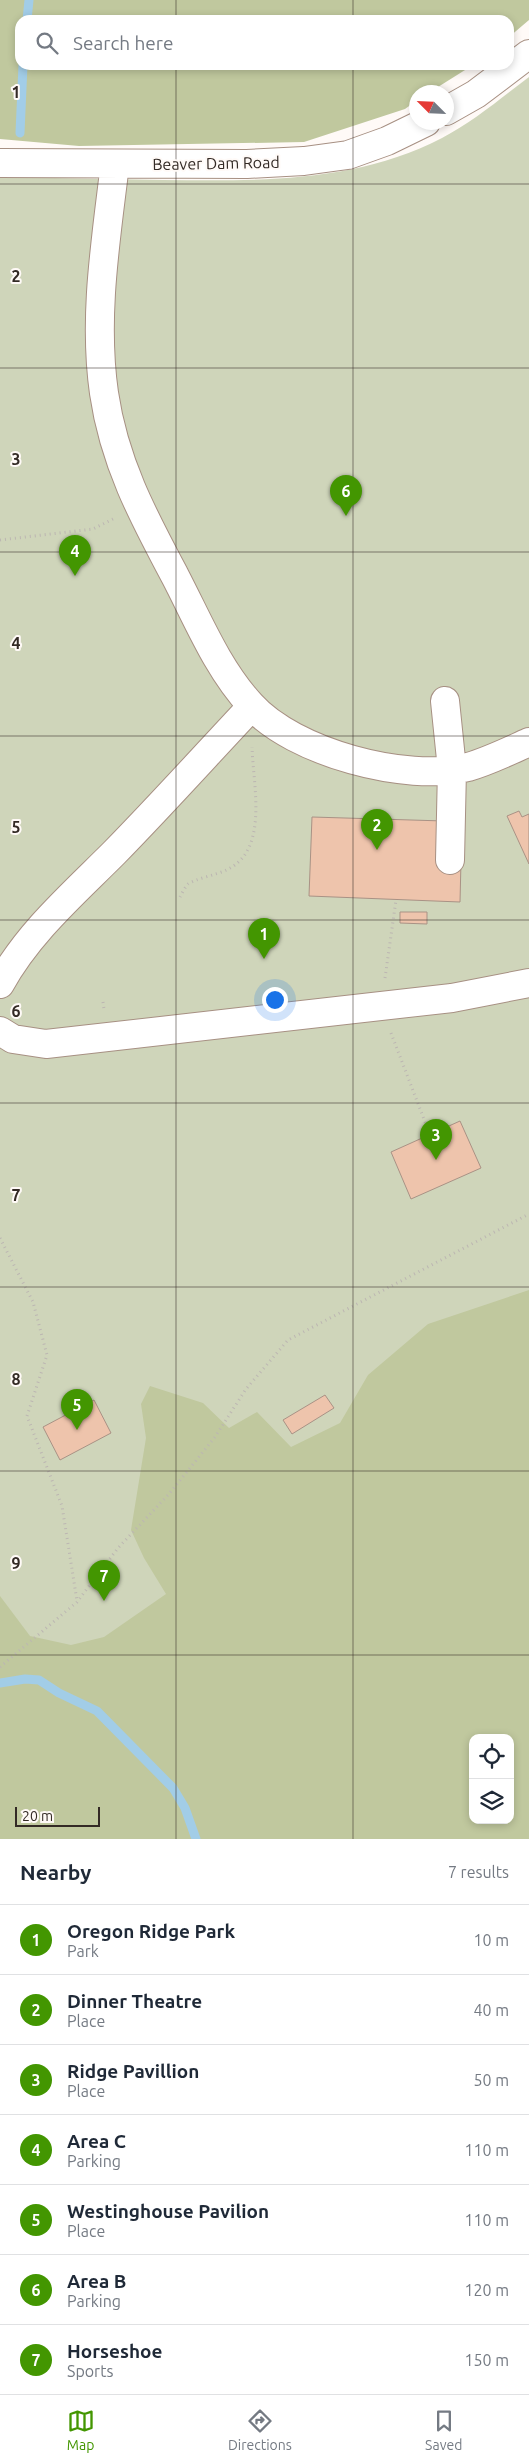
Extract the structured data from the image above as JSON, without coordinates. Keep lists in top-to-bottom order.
{
  "streets": {
    "street": ["Beaver Dam Road"]
  },
  "scale_bar": "20 m",
  "north": "top left",
  "page": {
    "search": "Search here",
    "pins": [
      "6",
      "4",
      "2",
      "1",
      "3",
      "5",
      "7"
    ],
    "scale": "20 m",
    "heading": ["Nearby", "7 results"],
    "list": [
      {
        "mark": "1",
        "name": "Oregon Ridge Park",
        "note": "Park",
        "value": "10 m"
      },
      {
        "mark": "2",
        "name": "Dinner Theatre",
        "note": "Place",
        "value": "40 m"
      },
      {
        "mark": "3",
        "name": "Ridge Pavillion",
        "note": "Place",
        "value": "50 m"
      },
      {
        "mark": "4",
        "name": "Area C",
        "note": "Parking",
        "value": "110 m"
      },
      {
        "mark": "5",
        "name": "Westinghouse Pavilion",
        "note": "Place",
        "value": "110 m"
      },
      {
        "mark": "6",
        "name": "Area B",
        "note": "Parking",
        "value": "120 m"
      },
      {
        "mark": "7",
        "name": "Horseshoe",
        "note": "Sports",
        "value": "150 m"
      }
    ],
    "nav": ["Map", "Directions", "Saved"]
  },
  "grid": {
    "rows": [
      "1",
      "2",
      "3",
      "4",
      "5",
      "6",
      "7",
      "8",
      "9"
    ]
  }
}
